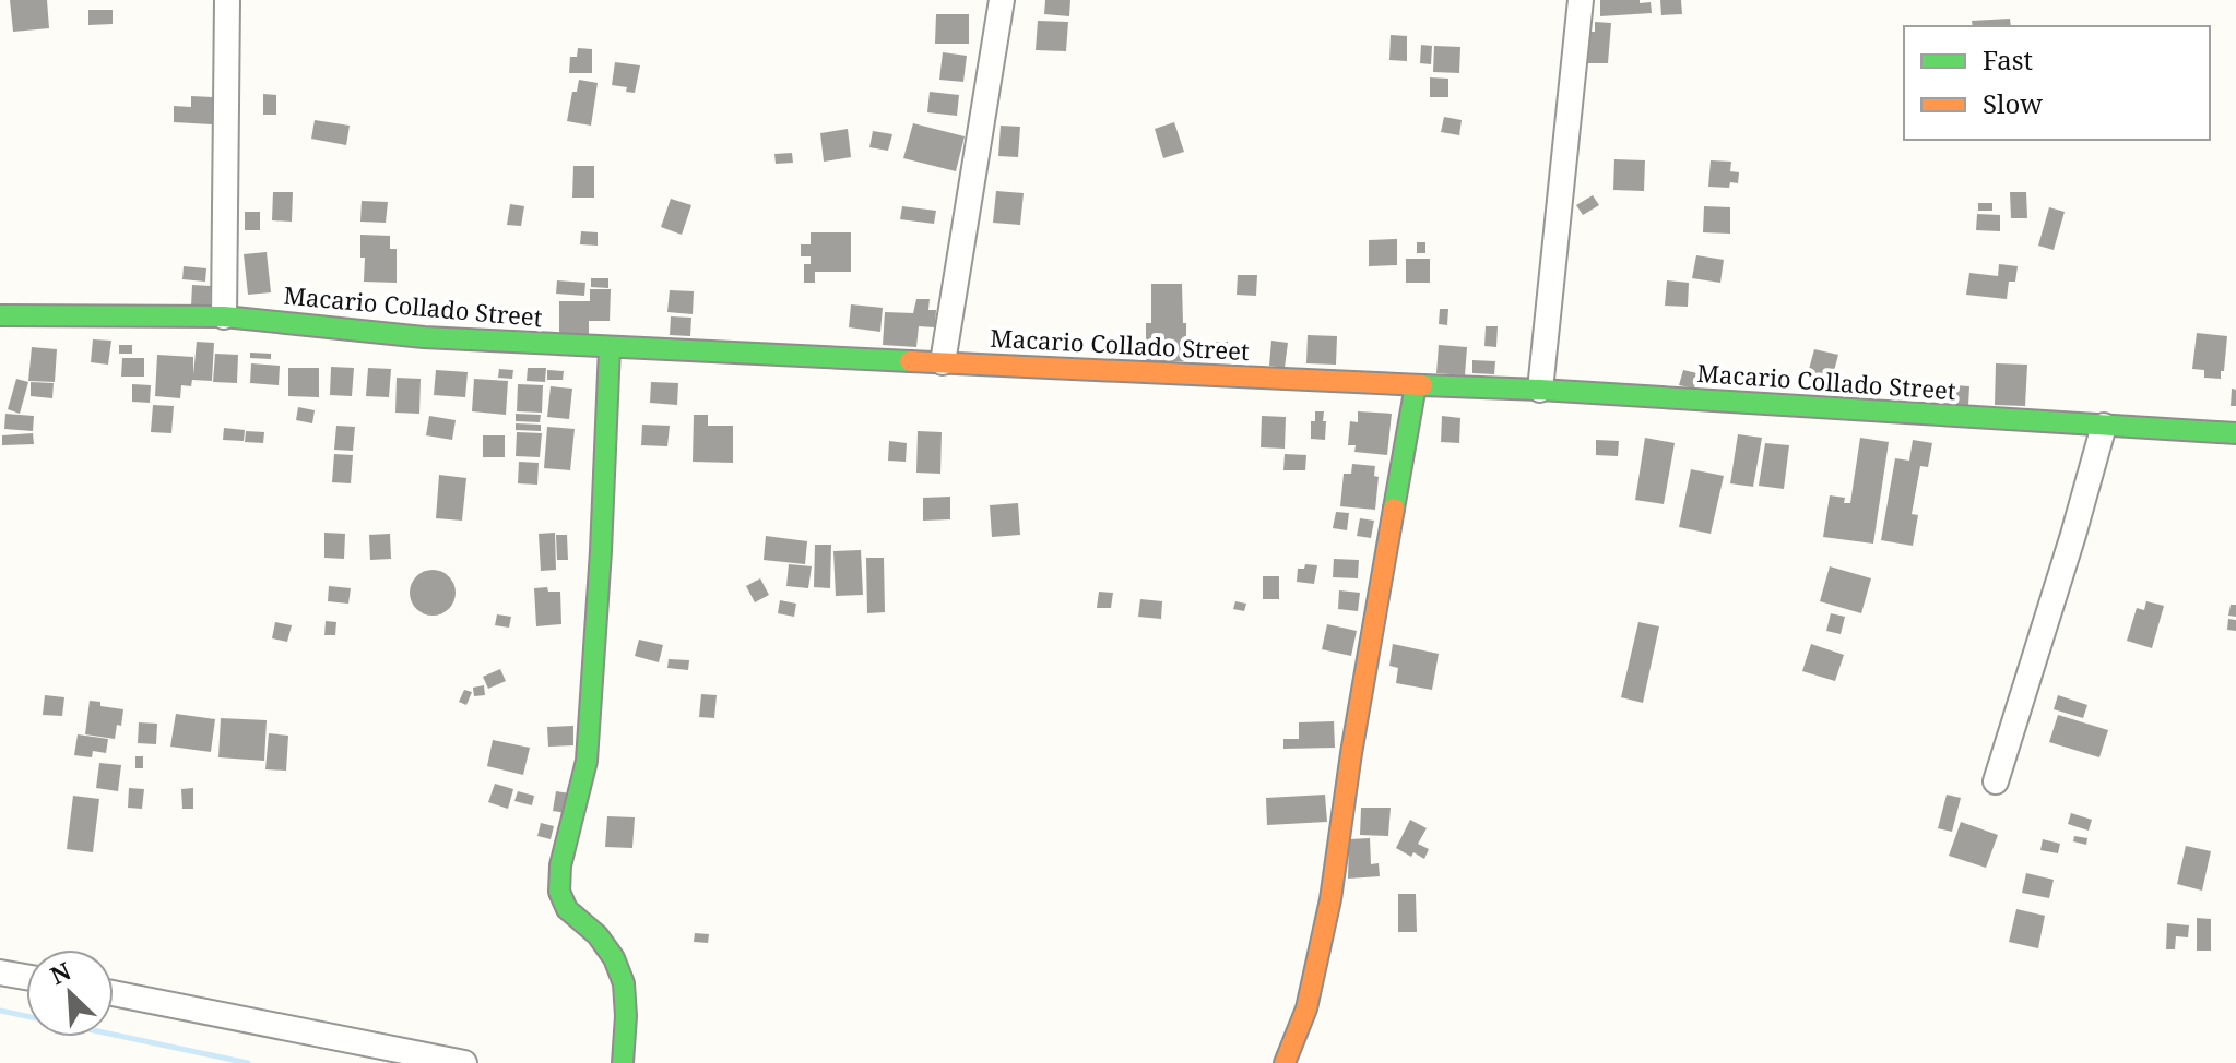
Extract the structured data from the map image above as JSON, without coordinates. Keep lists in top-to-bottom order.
{
  "streets": {
    "street": ["Macario Collado Street"]
  },
  "legend": ["Fast", "Slow"],
  "north": "top left"
}
